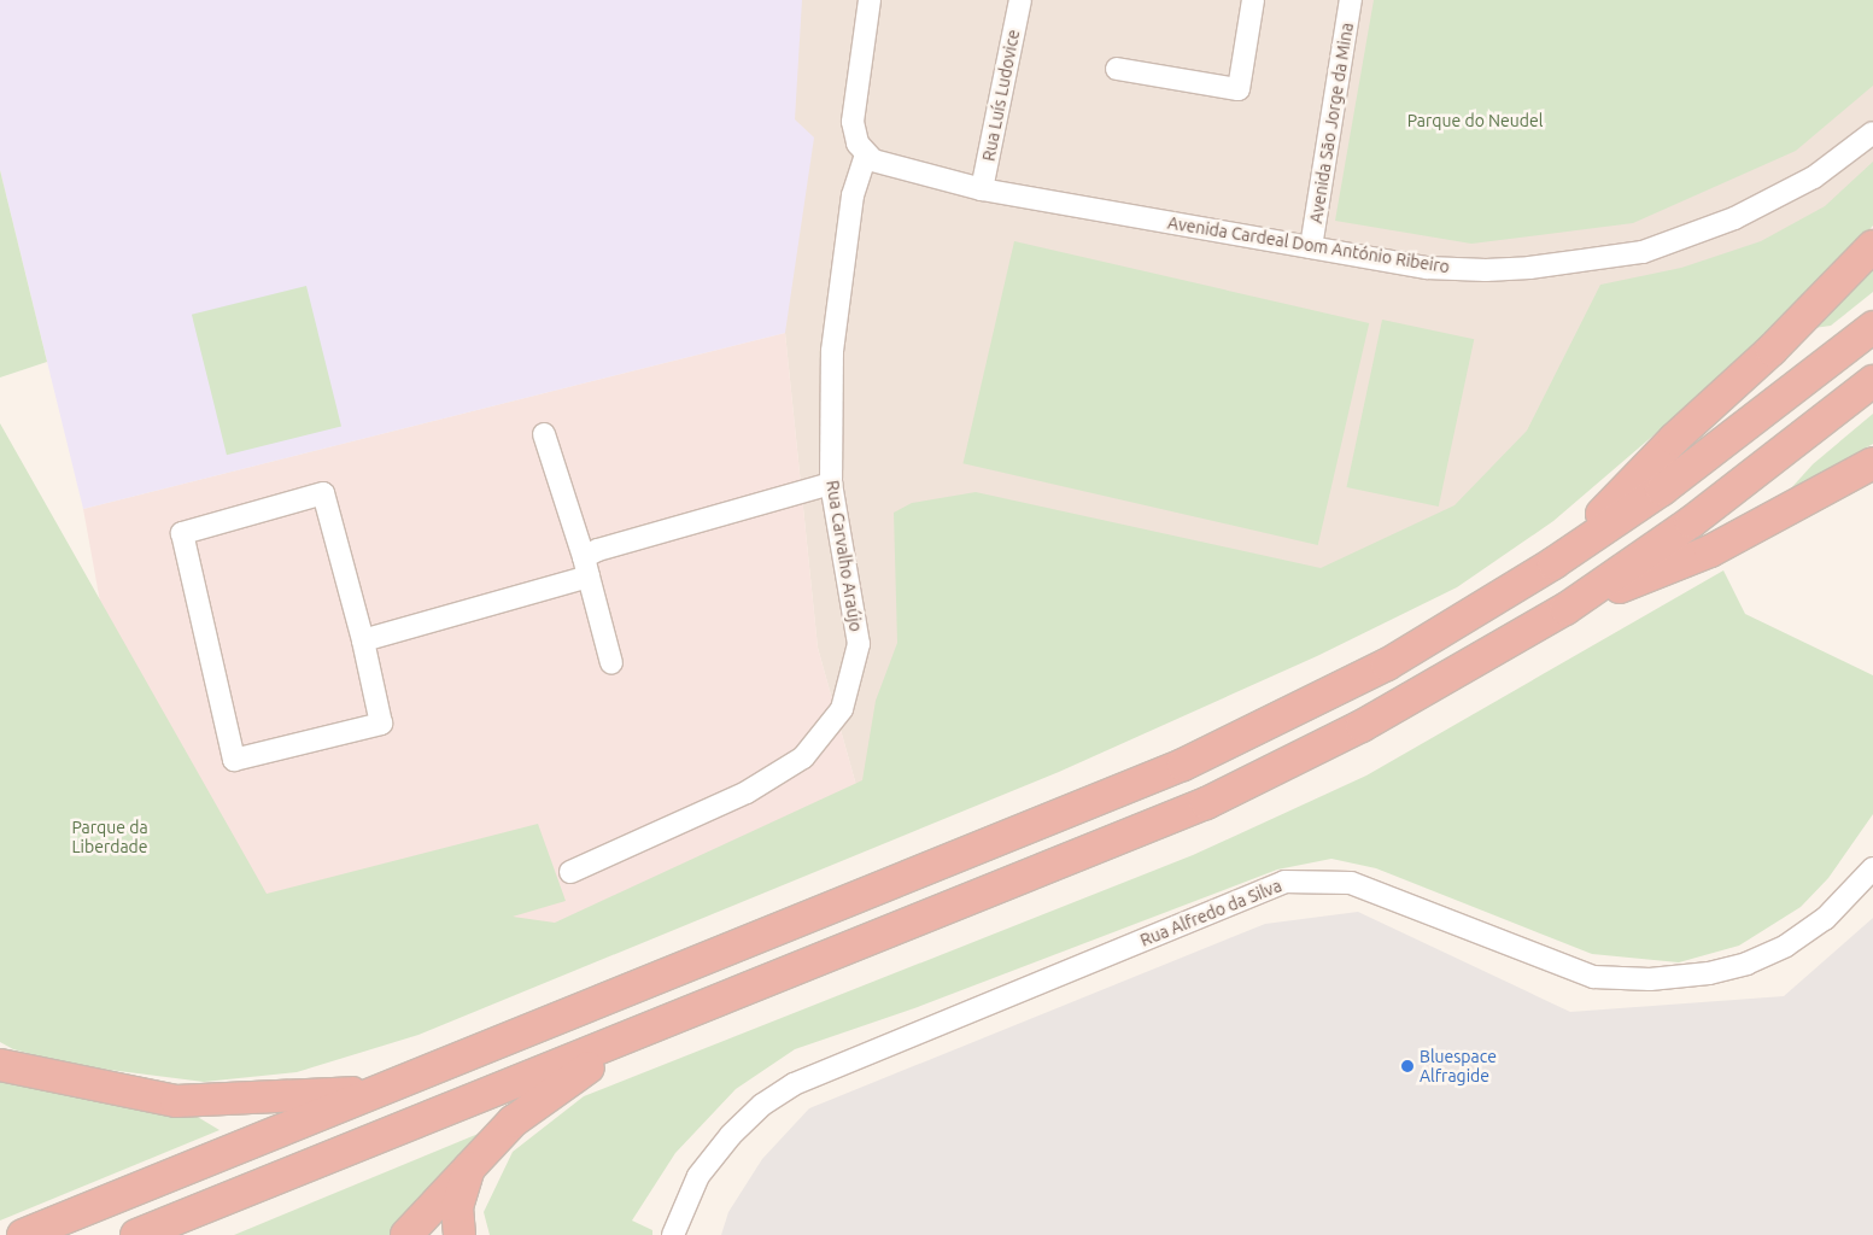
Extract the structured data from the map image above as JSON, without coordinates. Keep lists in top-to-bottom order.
{
  "streets": {
    "street": [
      "Rua Luís Ludovice",
      "Avenida São Jorge da Mina",
      "Avenida Cardeal Dom António Ribeiro",
      "Rua Carvalho Araújo",
      "Rua Alfredo da Silva"
    ]
  },
  "crossings": [
    ["Rua Luís Ludovice", "Avenida Cardeal Dom António Ribeiro"],
    ["Avenida São Jorge da Mina", "Avenida Cardeal Dom António Ribeiro"],
    ["Avenida Cardeal Dom António Ribeiro", "Rua Carvalho Araújo"]
  ],
  "parks": ["Parque do Neudel", "Parque da Liberdade"],
  "places": ["Bluespace Alfragide"]
}
